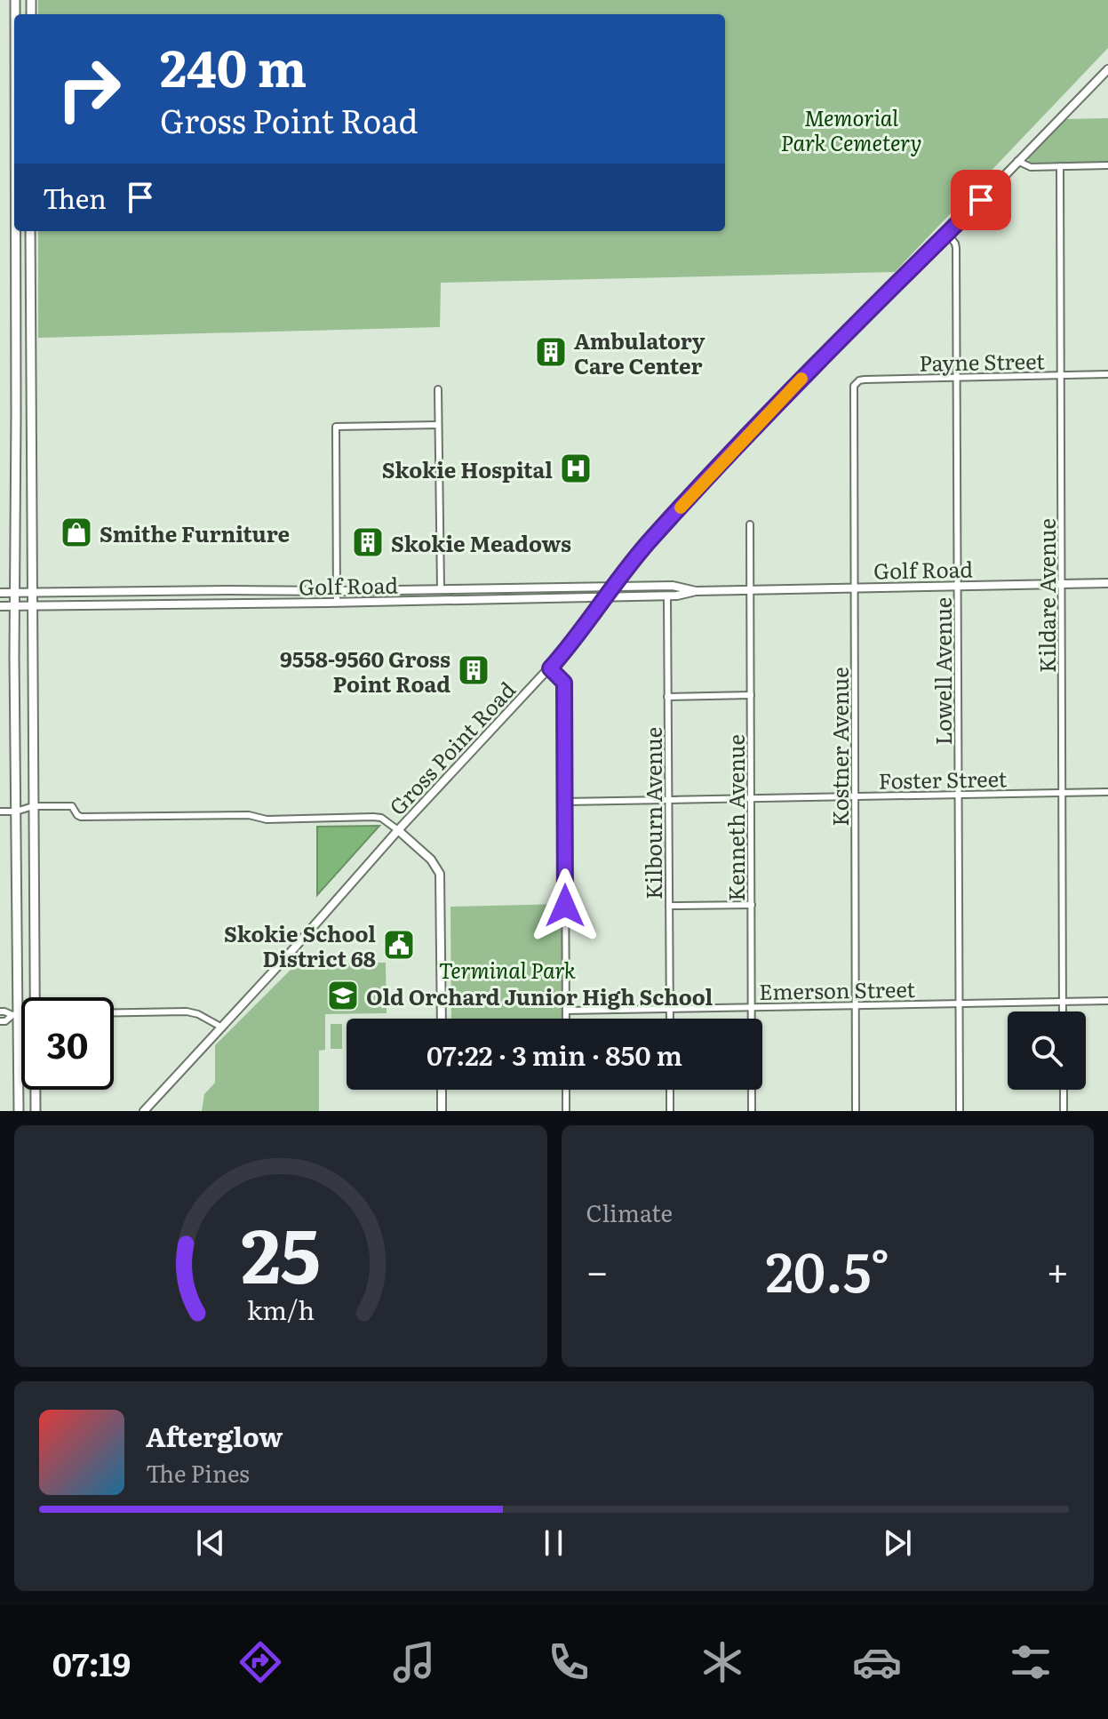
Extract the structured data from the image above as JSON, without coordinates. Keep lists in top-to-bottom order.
{
  "streets": {
    "main road": ["Golf Road", "Gross Point Road"],
    "street": [
      "Payne Street",
      "Kildare Avenue",
      "Lowell Avenue",
      "Kostner Avenue",
      "Foster Street",
      "Kilbourn Avenue",
      "Kenneth Avenue",
      "Emerson Street"
    ]
  },
  "crossings": [
    ["Payne Street", "Kildare Avenue"],
    ["Payne Street", "Lowell Avenue"],
    ["Payne Street", "Kostner Avenue"],
    ["Golf Road", "Kildare Avenue"],
    ["Golf Road", "Lowell Avenue"],
    ["Golf Road", "Kostner Avenue"],
    ["Golf Road", "Gross Point Road"],
    ["Golf Road", "Kilbourn Avenue"],
    ["Golf Road", "Kenneth Avenue"],
    ["Kildare Avenue", "Foster Street"],
    ["Kildare Avenue", "Emerson Street"],
    ["Lowell Avenue", "Gross Point Road"],
    ["Lowell Avenue", "Foster Street"],
    ["Lowell Avenue", "Emerson Street"],
    ["Kostner Avenue", "Foster Street"],
    ["Kostner Avenue", "Emerson Street"],
    ["Foster Street", "Kilbourn Avenue"],
    ["Foster Street", "Kenneth Avenue"],
    ["Kilbourn Avenue", "Emerson Street"],
    ["Kenneth Avenue", "Emerson Street"]
  ],
  "parks": ["Memorial Park Cemetery", "Terminal Park"],
  "places": {
    "building": ["Ambulatory Care Center", "Skokie Meadows", "9558-9560 Gross Point Road"],
    "hospital": ["Skokie Hospital"],
    "shop": ["Smithe Furniture"],
    "public building": ["Skokie School District 68"],
    "school or university": ["Old Orchard Junior High School"]
  },
  "page": {
    "turn": ["240 m", "Gross Point Road"],
    "then": "Then",
    "limit": "30",
    "trip": "07:22 · 3 min · 850 m",
    "tile": "Climate",
    "heat": ["−", "20.5°", "+"],
    "song": ["Afterglow", "The Pines"],
    "tabs": "07:19",
    "gauge": ["25", "km/h"]
  }
}
